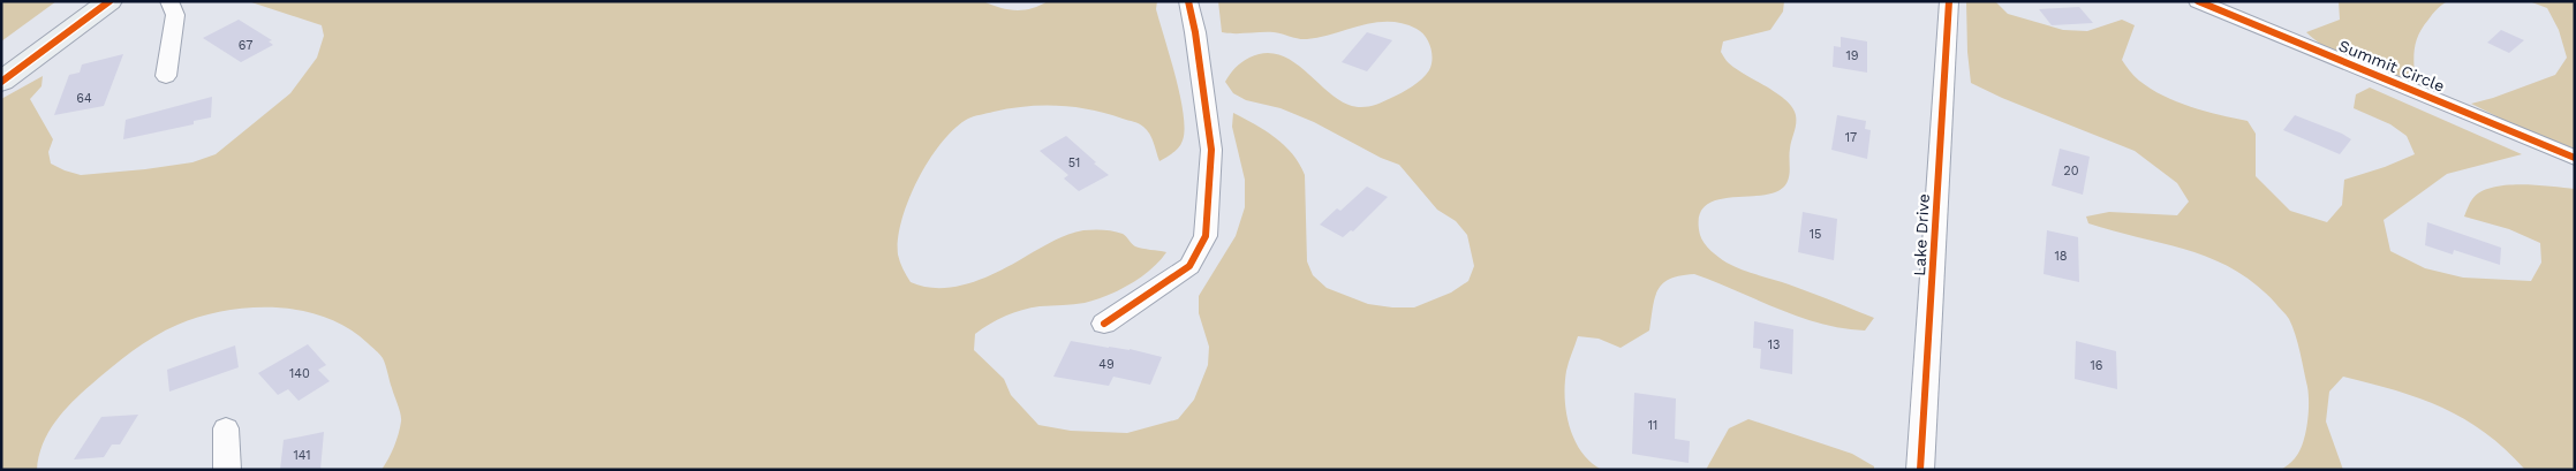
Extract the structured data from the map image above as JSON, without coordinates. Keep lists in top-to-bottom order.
{
  "streets": {
    "street": ["Summit Circle", "Lake Drive"]
  },
  "house_numbers": [
    "67",
    "19",
    "64",
    "17",
    "51",
    "20",
    "15",
    "18",
    "13",
    "49",
    "16",
    "140",
    "11",
    "141"
  ]
}
